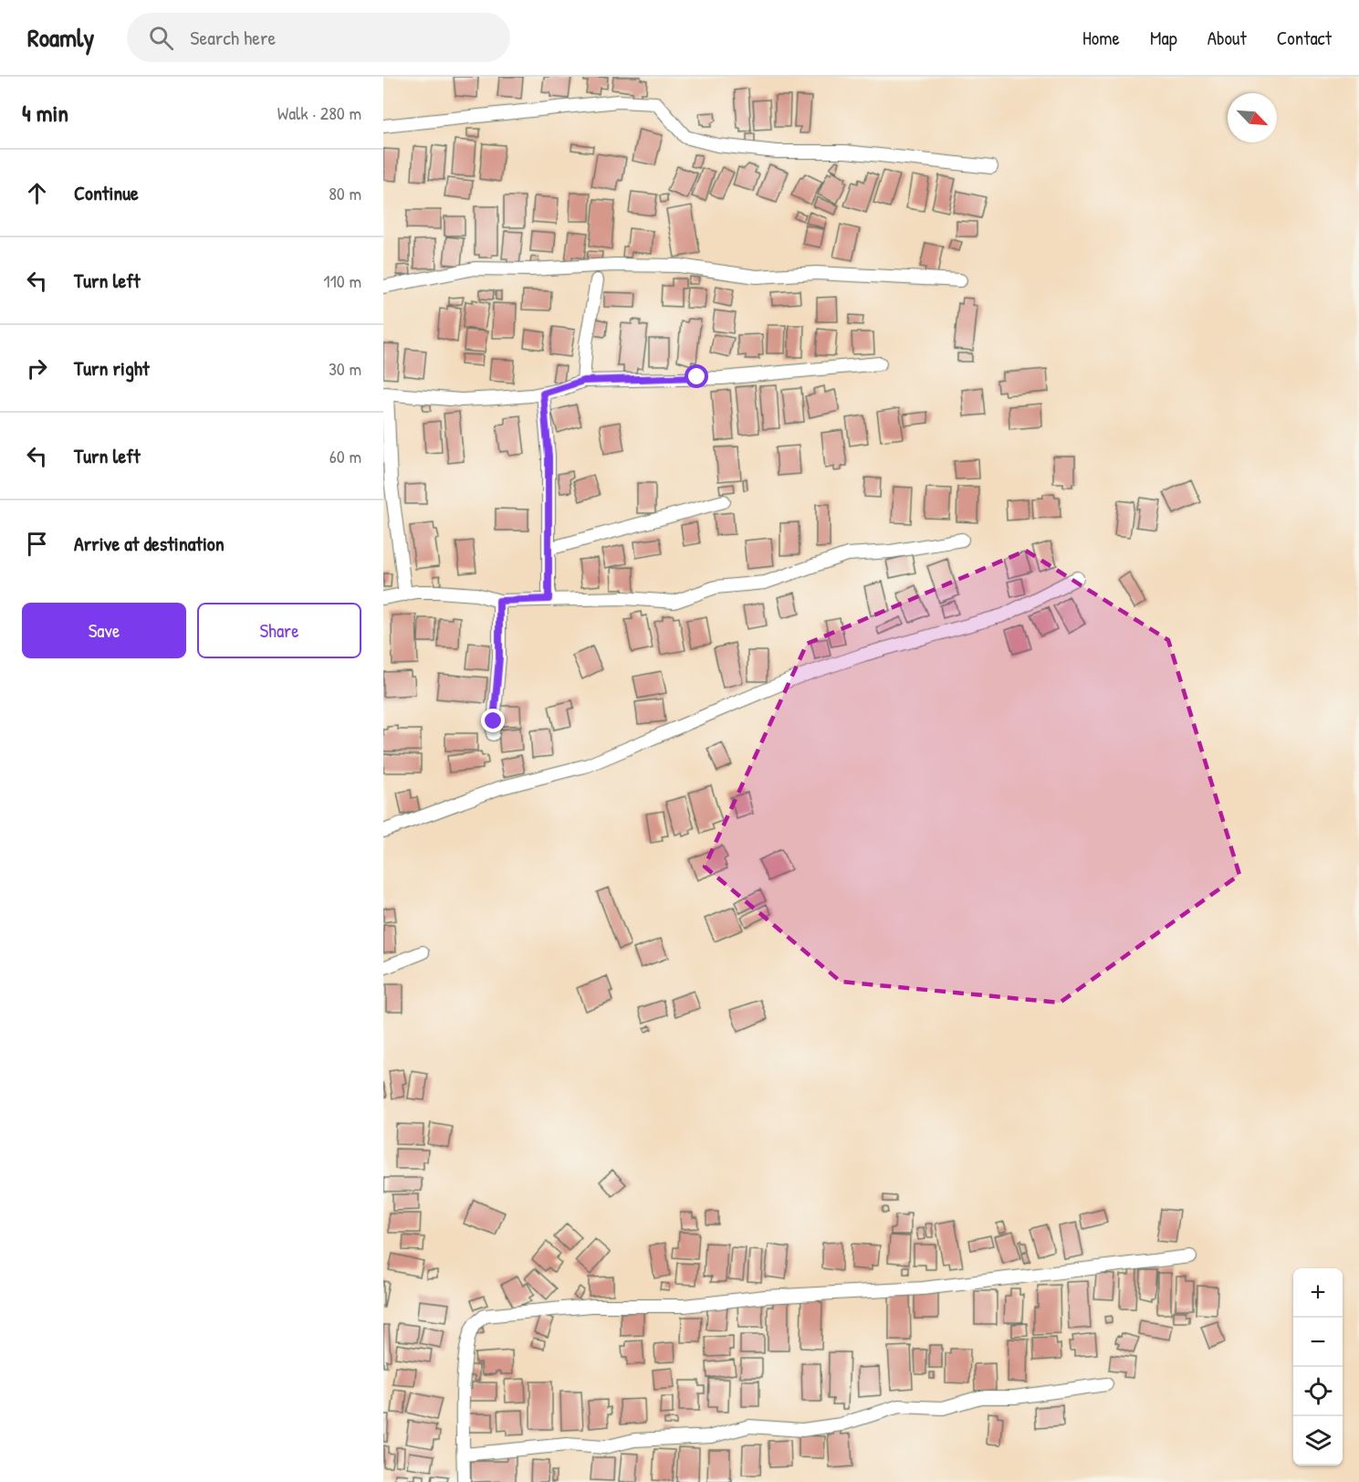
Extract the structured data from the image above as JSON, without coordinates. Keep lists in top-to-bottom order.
{
  "north": "bottom right",
  "page": {
    "header": "Roamly",
    "search": "Search here",
    "nav": [
      "Home",
      "Map",
      "About",
      "Contact"
    ],
    "heading": ["4 min", "Walk · 280 m"],
    "list": [
      ["Continue", "80 m"],
      ["Turn left", "110 m"],
      ["Turn right", "30 m"],
      ["Turn left", "60 m"],
      "Arrive at destination"
    ],
    "buttons": ["Save", "Share"],
    "map_buttons": ["+", "−"]
  }
}
